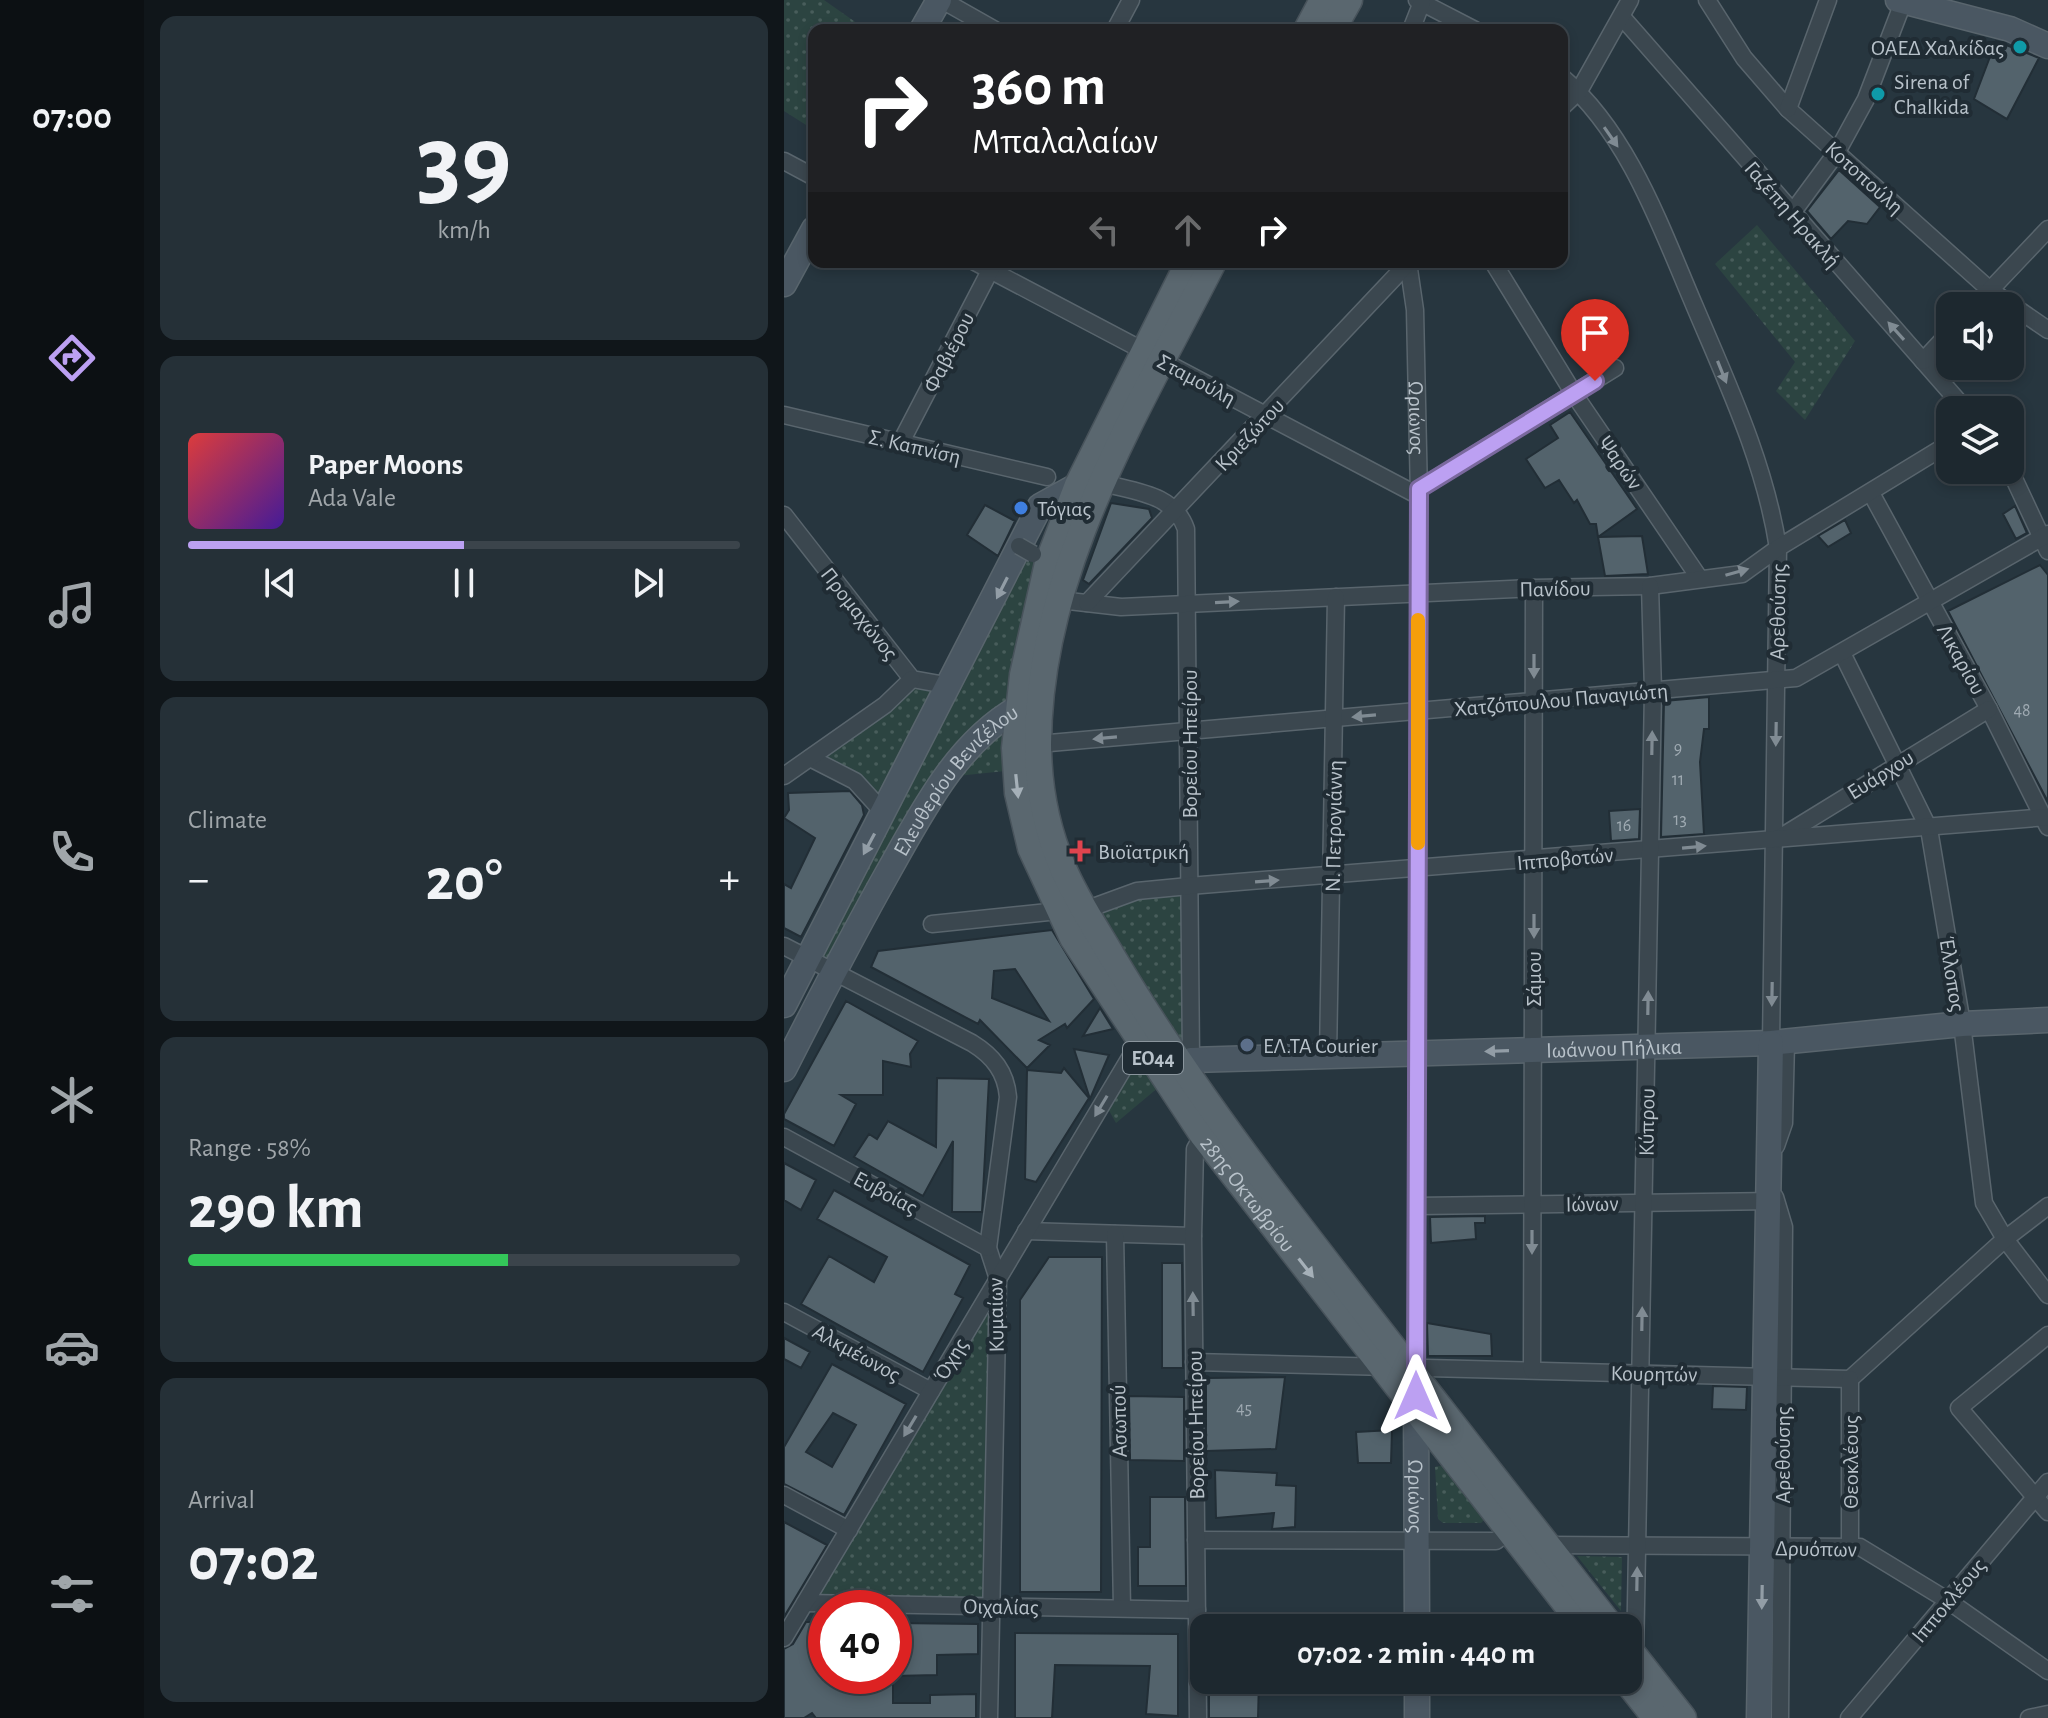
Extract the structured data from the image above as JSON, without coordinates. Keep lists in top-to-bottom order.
{
  "streets": {
    "main road": ["Ελευθερίου Βενιζέλου", "ΕΟ44", "28ης Οκτωβρίου"],
    "street": [
      "Κοτοπούλη",
      "Γαζέπη Ηρακλή",
      "Φαβιέρου",
      "Σταμούλη",
      "Ωριώνος",
      "Κριεζώτου",
      "Σ. Καπνίση",
      "Ψαρών",
      "Πανίδου",
      "Αρεθούσης",
      "Προμαχώνος",
      "Λικαρίου",
      "Χατζόπουλου Παναγιώτη",
      "Βορείου Ηπείρου",
      "Ευάρχου",
      "Ν. Πετρογιάννη",
      "Ιπποβοτών",
      "Έλλοπος",
      "Σάμου",
      "Ιωάννου Πήλικα",
      "Κύπρου",
      "Ευβοίας",
      "Ιώνων",
      "Κυμαίων",
      "Αλκμέωνος",
      "Όχης",
      "Κουρητών",
      "Ασωπού",
      "Θεοκλέους",
      "Δρυόπων",
      "Ιπποκλέους",
      "Οιχαλίας"
    ]
  },
  "crossings": [
    ["Φαβιέρου", "Σ. Καπνίση"],
    ["Σταμούλη", "Ωριώνος"],
    ["Σταμούλη", "Κριεζώτου"],
    ["Σταμούλη", "Ελευθερίου Βενιζέλου"],
    ["Ωριώνος", "Πανίδου"],
    ["Ωριώνος", "Χατζόπουλου Παναγιώτη"],
    ["Ωριώνος", "Ιπποβοτών"],
    ["Ωριώνος", "Ιωάννου Πήλικα"],
    ["Ωριώνος", "28ης Οκτωβρίου"],
    ["Ωριώνος", "Ιώνων"],
    ["Ωριώνος", "Κουρητών"],
    ["Κριεζώτου", "Πανίδου"],
    ["Κριεζώτου", "Βορείου Ηπείρου"],
    ["Ψαρών", "Πανίδου"],
    ["Πανίδου", "Αρεθούσης"],
    ["Πανίδου", "Λικαρίου"],
    ["Πανίδου", "Βορείου Ηπείρου"],
    ["Πανίδου", "Ελευθερίου Βενιζέλου"],
    ["Πανίδου", "Ν. Πετρογιάννη"],
    ["Πανίδου", "Σάμου"],
    ["Πανίδου", "Κύπρου"],
    ["Αρεθούσης", "Χατζόπουλου Παναγιώτη"],
    ["Αρεθούσης", "Ευάρχου"],
    ["Αρεθούσης", "Ιπποβοτών"],
    ["Αρεθούσης", "Ιωάννου Πήλικα"],
    ["Αρεθούσης", "Ιώνων"],
    ["Αρεθούσης", "Κουρητών"],
    ["Αρεθούσης", "Δρυόπων"],
    ["Λικαρίου", "Χατζόπουλου Παναγιώτη"],
    ["Λικαρίου", "Ευάρχου"],
    ["Λικαρίου", "Ιπποβοτών"],
    ["Χατζόπουλου Παναγιώτη", "Βορείου Ηπείρου"],
    ["Χατζόπουλου Παναγιώτη", "Ελευθερίου Βενιζέλου"],
    ["Χατζόπουλου Παναγιώτη", "Ν. Πετρογιάννη"],
    ["Χατζόπουλου Παναγιώτη", "Έλλοπος"],
    ["Χατζόπουλου Παναγιώτη", "Σάμου"],
    ["Χατζόπουλου Παναγιώτη", "Κύπρου"],
    ["Χατζόπουλου Παναγιώτη", "28ης Οκτωβρίου"],
    ["Βορείου Ηπείρου", "Ιπποβοτών"],
    ["Βορείου Ηπείρου", "Ιωάννου Πήλικα"],
    ["Βορείου Ηπείρου", "28ης Οκτωβρίου"],
    ["Βορείου Ηπείρου", "Κουρητών"],
    ["Βορείου Ηπείρου", "Οιχαλίας"],
    ["Ευάρχου", "Ιπποβοτών"],
    ["Ευάρχου", "Έλλοπος"],
    ["Ελευθερίου Βενιζέλου", "28ης Οκτωβρίου"],
    ["Ελευθερίου Βενιζέλου", "Κυμαίων"],
    ["Ν. Πετρογιάννη", "Ιπποβοτών"],
    ["Ν. Πετρογιάννη", "Ιωάννου Πήλικα"],
    ["Ιπποβοτών", "Έλλοπος"],
    ["Ιπποβοτών", "Σάμου"],
    ["Ιπποβοτών", "Κύπρου"],
    ["Ιπποβοτών", "28ης Οκτωβρίου"],
    ["Έλλοπος", "Ιωάννου Πήλικα"],
    ["Σάμου", "Ιωάννου Πήλικα"],
    ["Σάμου", "Ιώνων"],
    ["Σάμου", "Κουρητών"],
    ["Ιωάννου Πήλικα", "Κύπρου"],
    ["Ιωάννου Πήλικα", "28ης Οκτωβρίου"],
    ["Κύπρου", "Ιώνων"],
    ["Κύπρου", "Κουρητών"],
    ["Κύπρου", "Δρυόπων"],
    ["Ευβοίας", "Κυμαίων"],
    ["28ης Οκτωβρίου", "Όχης"],
    ["28ης Οκτωβρίου", "Κουρητών"],
    ["28ης Οκτωβρίου", "Δρυόπων"],
    ["Κυμαίων", "Όχης"],
    ["Κυμαίων", "Οιχαλίας"],
    ["Αλκμέωνος", "Όχης"],
    ["Όχης", "Οιχαλίας"],
    ["Κουρητών", "Θεοκλέους"],
    ["Ασωπού", "Οιχαλίας"],
    ["Θεοκλέους", "Δρυόπων"],
    ["Δρυόπων", "Ιπποκλέους"]
  ],
  "one_way": [
    "Γαζέπη Ηρακλή",
    "Αρεθούσης",
    "Σάμου",
    "Κύπρου",
    "Όχης"
  ],
  "places": {
    "other": [
      "ΟΑΕΔ Χαλκίδας",
      "Sirena of Chalkida",
      "Τόγιας",
      "ΕΛ.ΤΑ Courier"
    ],
    "health": ["Βιοϊατρική"]
  },
  "house_numbers": [
    "48",
    "9",
    "11",
    "13",
    "16",
    "45"
  ],
  "page": {
    "tabs": "07:00",
    "tile": [
      ["39", "km/h"],
      "Climate",
      ["Range · 58%", "290 km"],
      ["Arrival", "07:02"]
    ],
    "turn": ["360 m", "Μπαλαλαίων"],
    "song": ["Paper Moons", "Ada Vale"],
    "heat": ["−", "20°", "+"],
    "limit": "40",
    "trip": "07:02 · 2 min · 440 m"
  }
}
